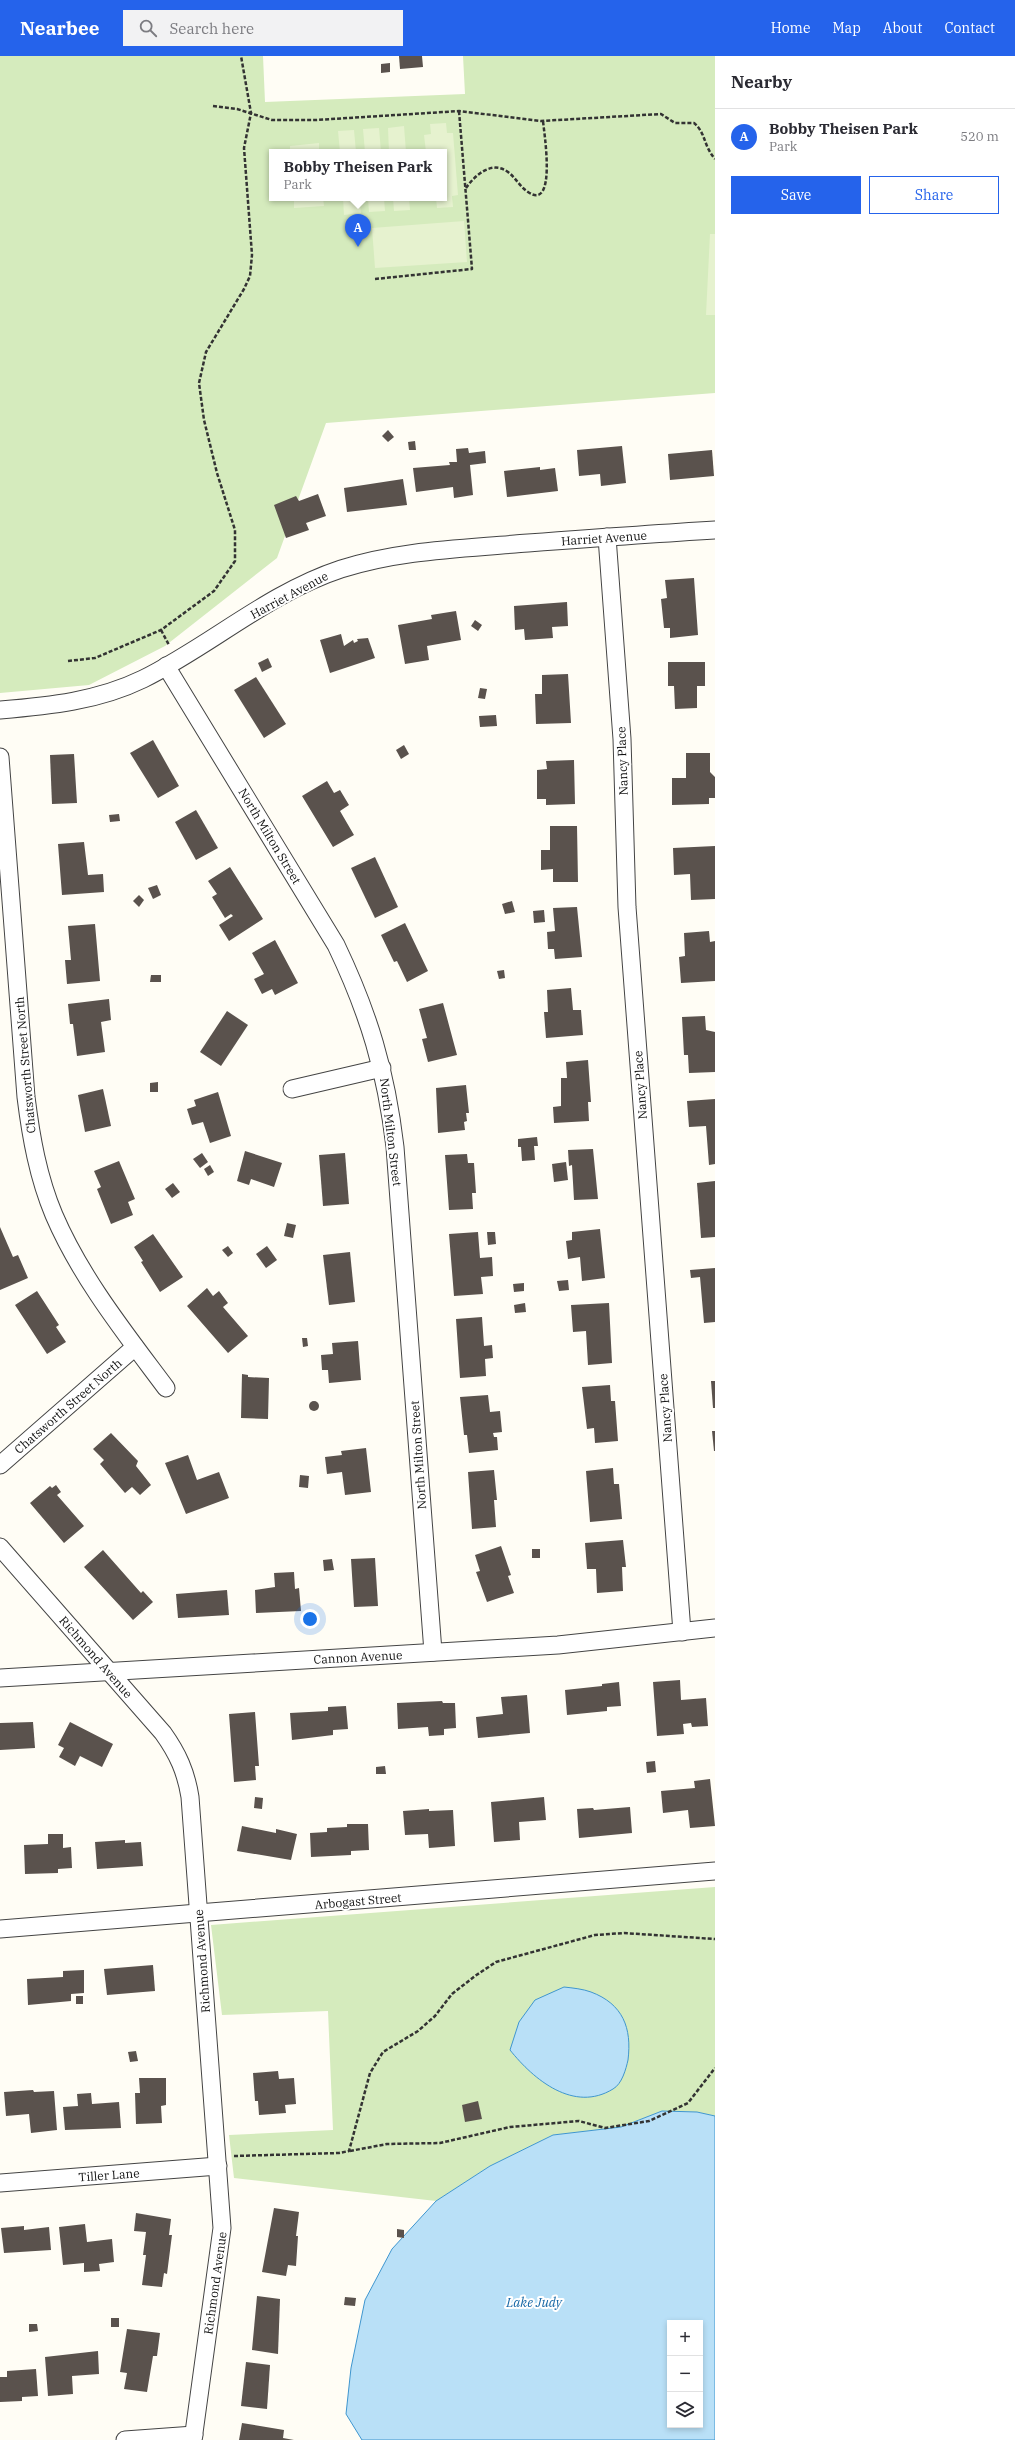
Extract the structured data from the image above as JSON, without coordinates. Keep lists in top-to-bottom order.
{
  "streets": {
    "street": [
      "Harriet Avenue",
      "Nancy Place",
      "North Milton Street",
      "Chatsworth Street North",
      "Richmond Avenue",
      "Cannon Avenue",
      "Arbogast Street",
      "Tiller Lane"
    ]
  },
  "crossings": [
    ["Harriet Avenue", "Nancy Place"],
    ["Harriet Avenue", "North Milton Street"],
    ["Nancy Place", "Cannon Avenue"],
    ["North Milton Street", "Cannon Avenue"],
    ["Richmond Avenue", "Cannon Avenue"],
    ["Richmond Avenue", "Arbogast Street"],
    ["Richmond Avenue", "Tiller Lane"]
  ],
  "water": ["Lake Judy"],
  "page": {
    "header": "Nearbee",
    "search": "Search here",
    "nav": [
      "Home",
      "Map",
      "About",
      "Contact"
    ],
    "heading": "Nearby",
    "list": [
      {
        "mark": "A",
        "name": "Bobby Theisen Park",
        "note": "Park",
        "value": "520 m"
      }
    ],
    "popup": ["Bobby Theisen Park", "Park"],
    "buttons": ["Save", "Share"],
    "pins": "A",
    "map_buttons": ["+", "−"]
  }
}
